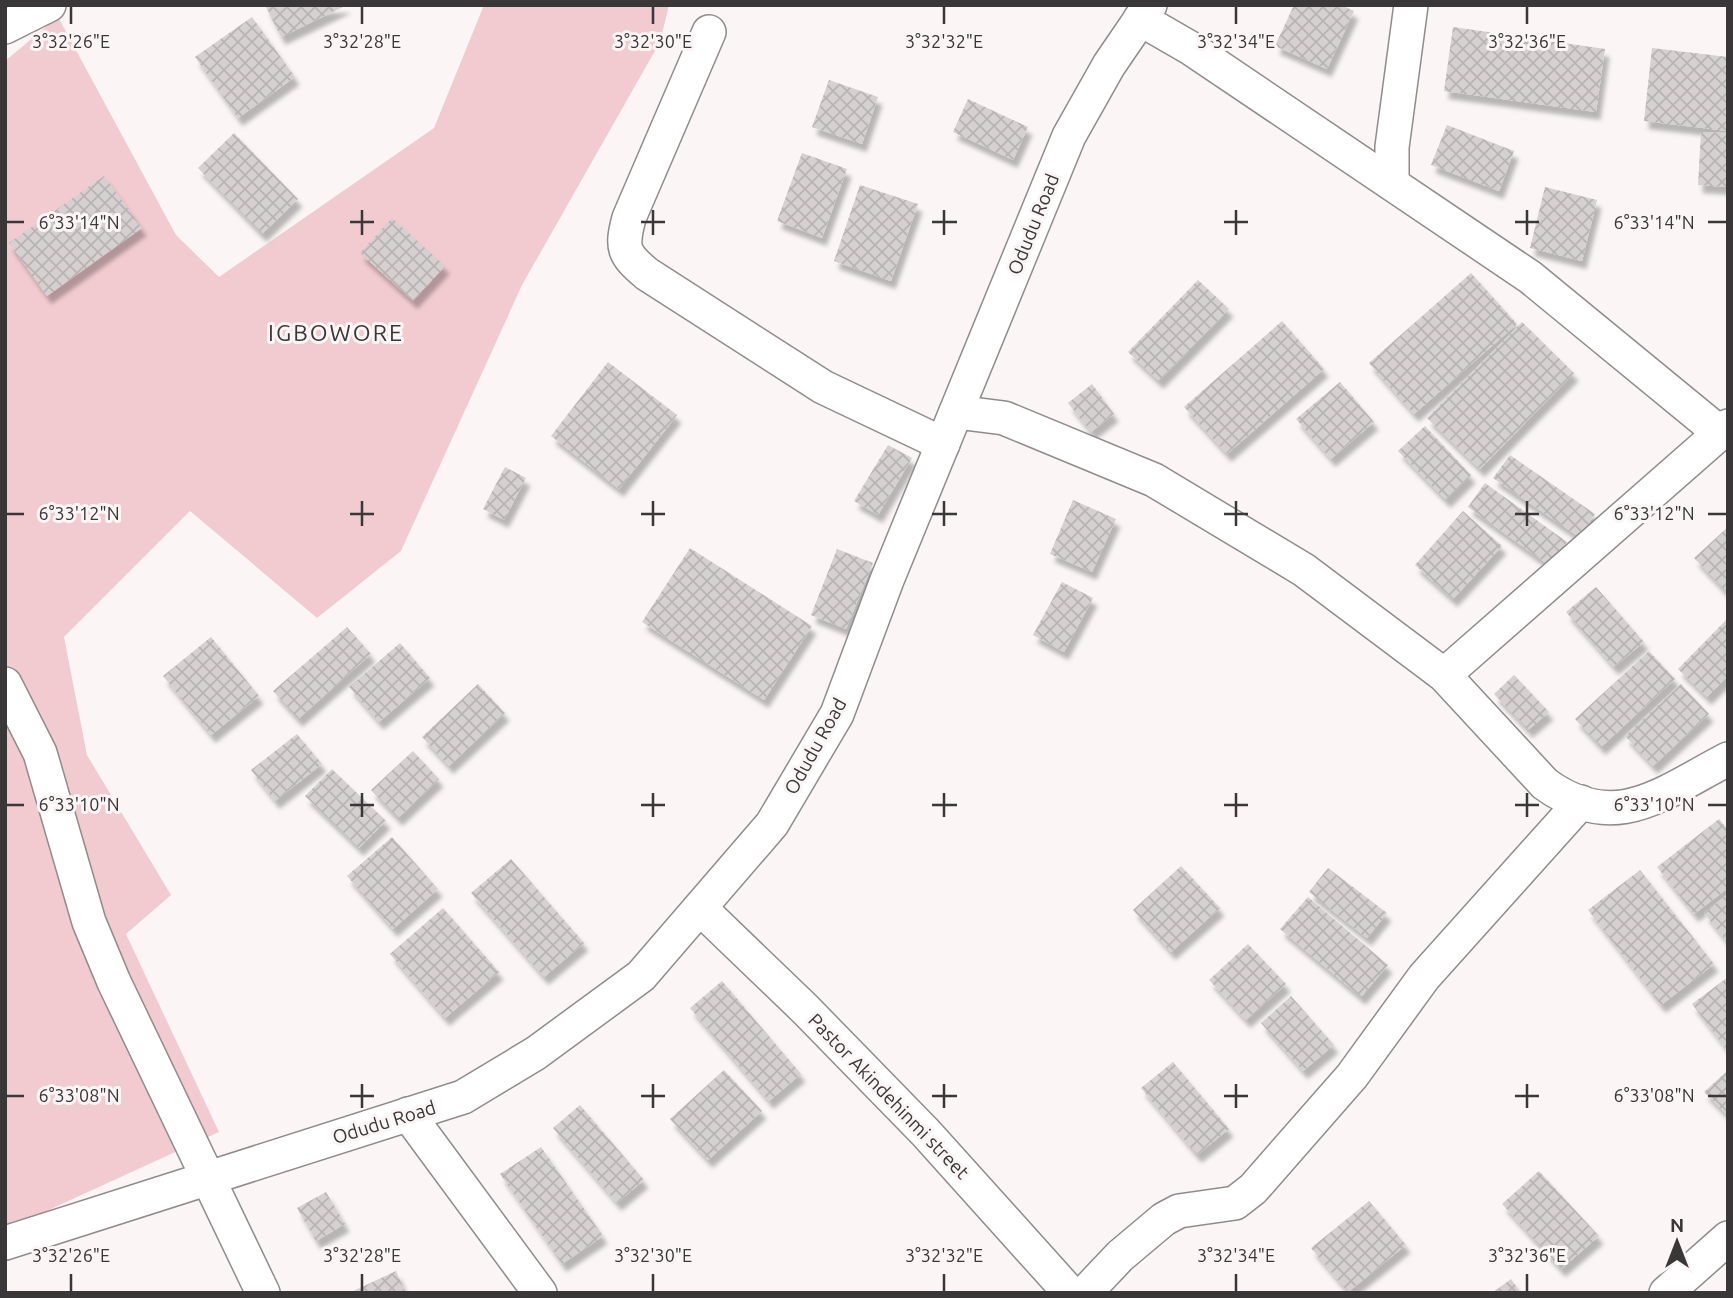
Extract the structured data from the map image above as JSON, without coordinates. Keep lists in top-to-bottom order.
{
  "streets": {
    "street": ["Odudu Road", "Pastor Akindehinmi street"]
  },
  "crossings": [
    ["Odudu Road", "Pastor Akindehinmi street"]
  ],
  "districts": ["IGBOWORE"],
  "north": "top",
  "coordinates": [
    "3°32'26\"E",
    "3°32'28\"E",
    "3°32'30\"E",
    "3°32'32\"E",
    "3°32'34\"E",
    "3°32'36\"E",
    "6°33'14\"N",
    "6°33'12\"N",
    "6°33'10\"N",
    "6°33'08\"N"
  ]
}
